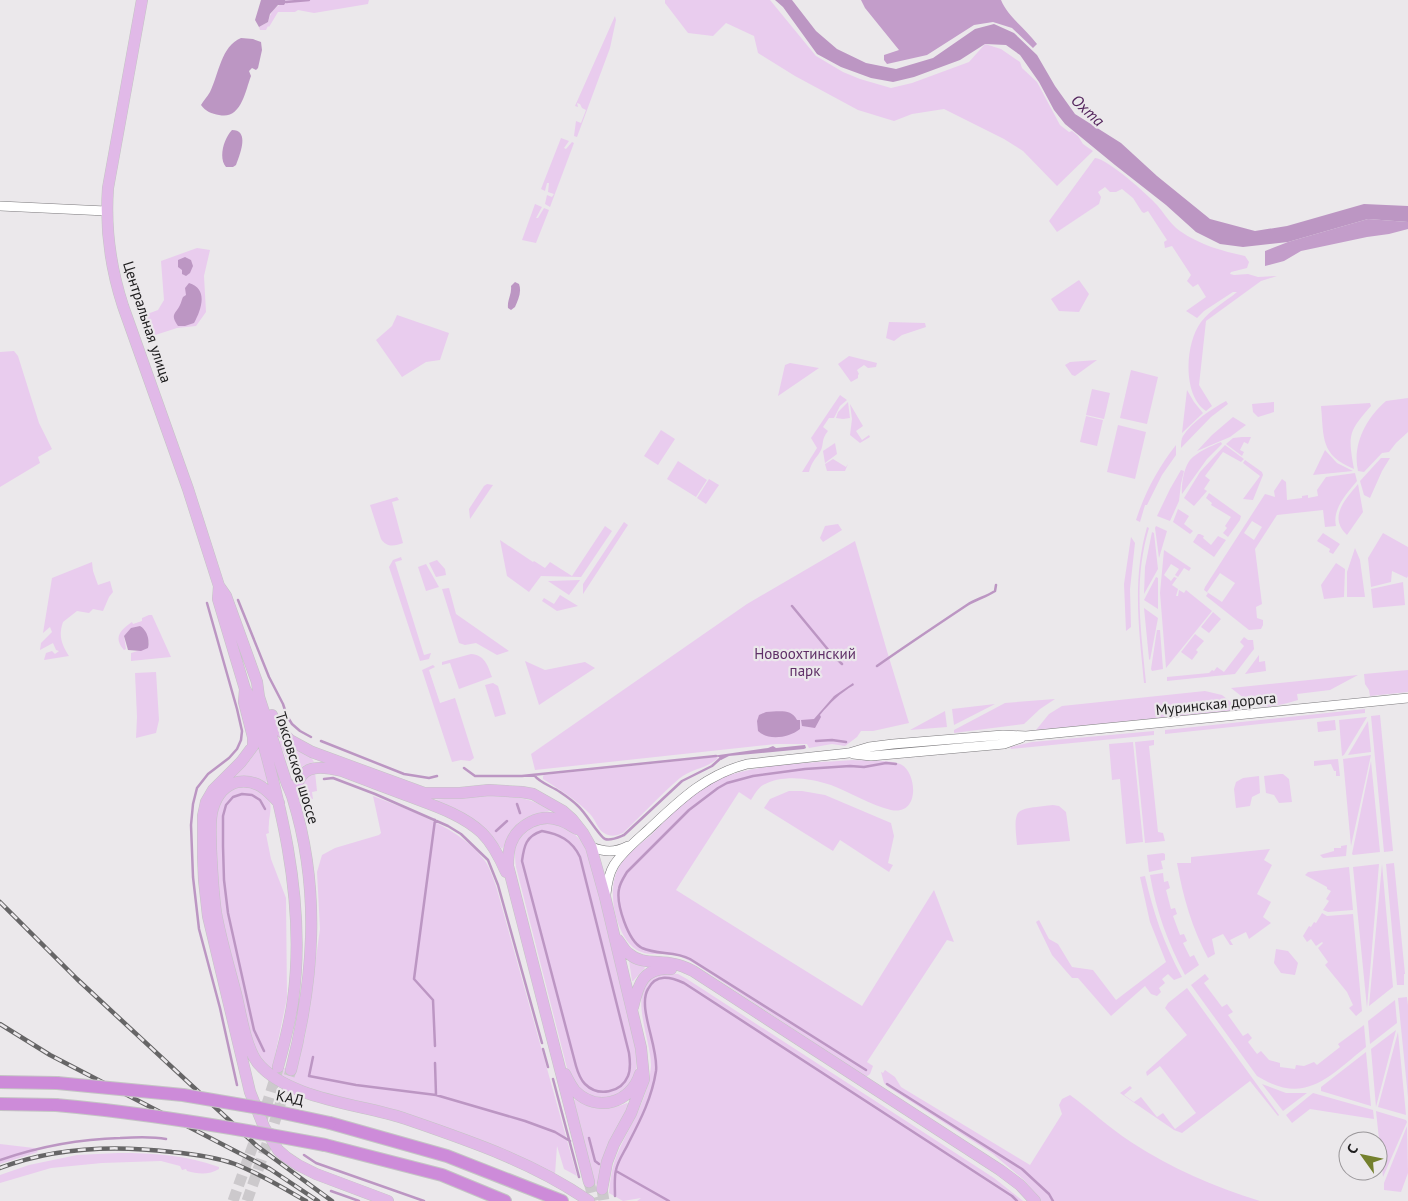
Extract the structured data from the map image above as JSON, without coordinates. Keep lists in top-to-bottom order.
{
  "streets": {
    "highway": ["КАД"],
    "main road": ["Центральная улица", "Токсовское шоссе"],
    "street": ["Муринская дорога"]
  },
  "crossings": [
    ["Центральная улица", "Токсовское шоссе"]
  ],
  "water": ["Охта"],
  "parks": ["Новоохтинский парк"],
  "north": "top left"
}
